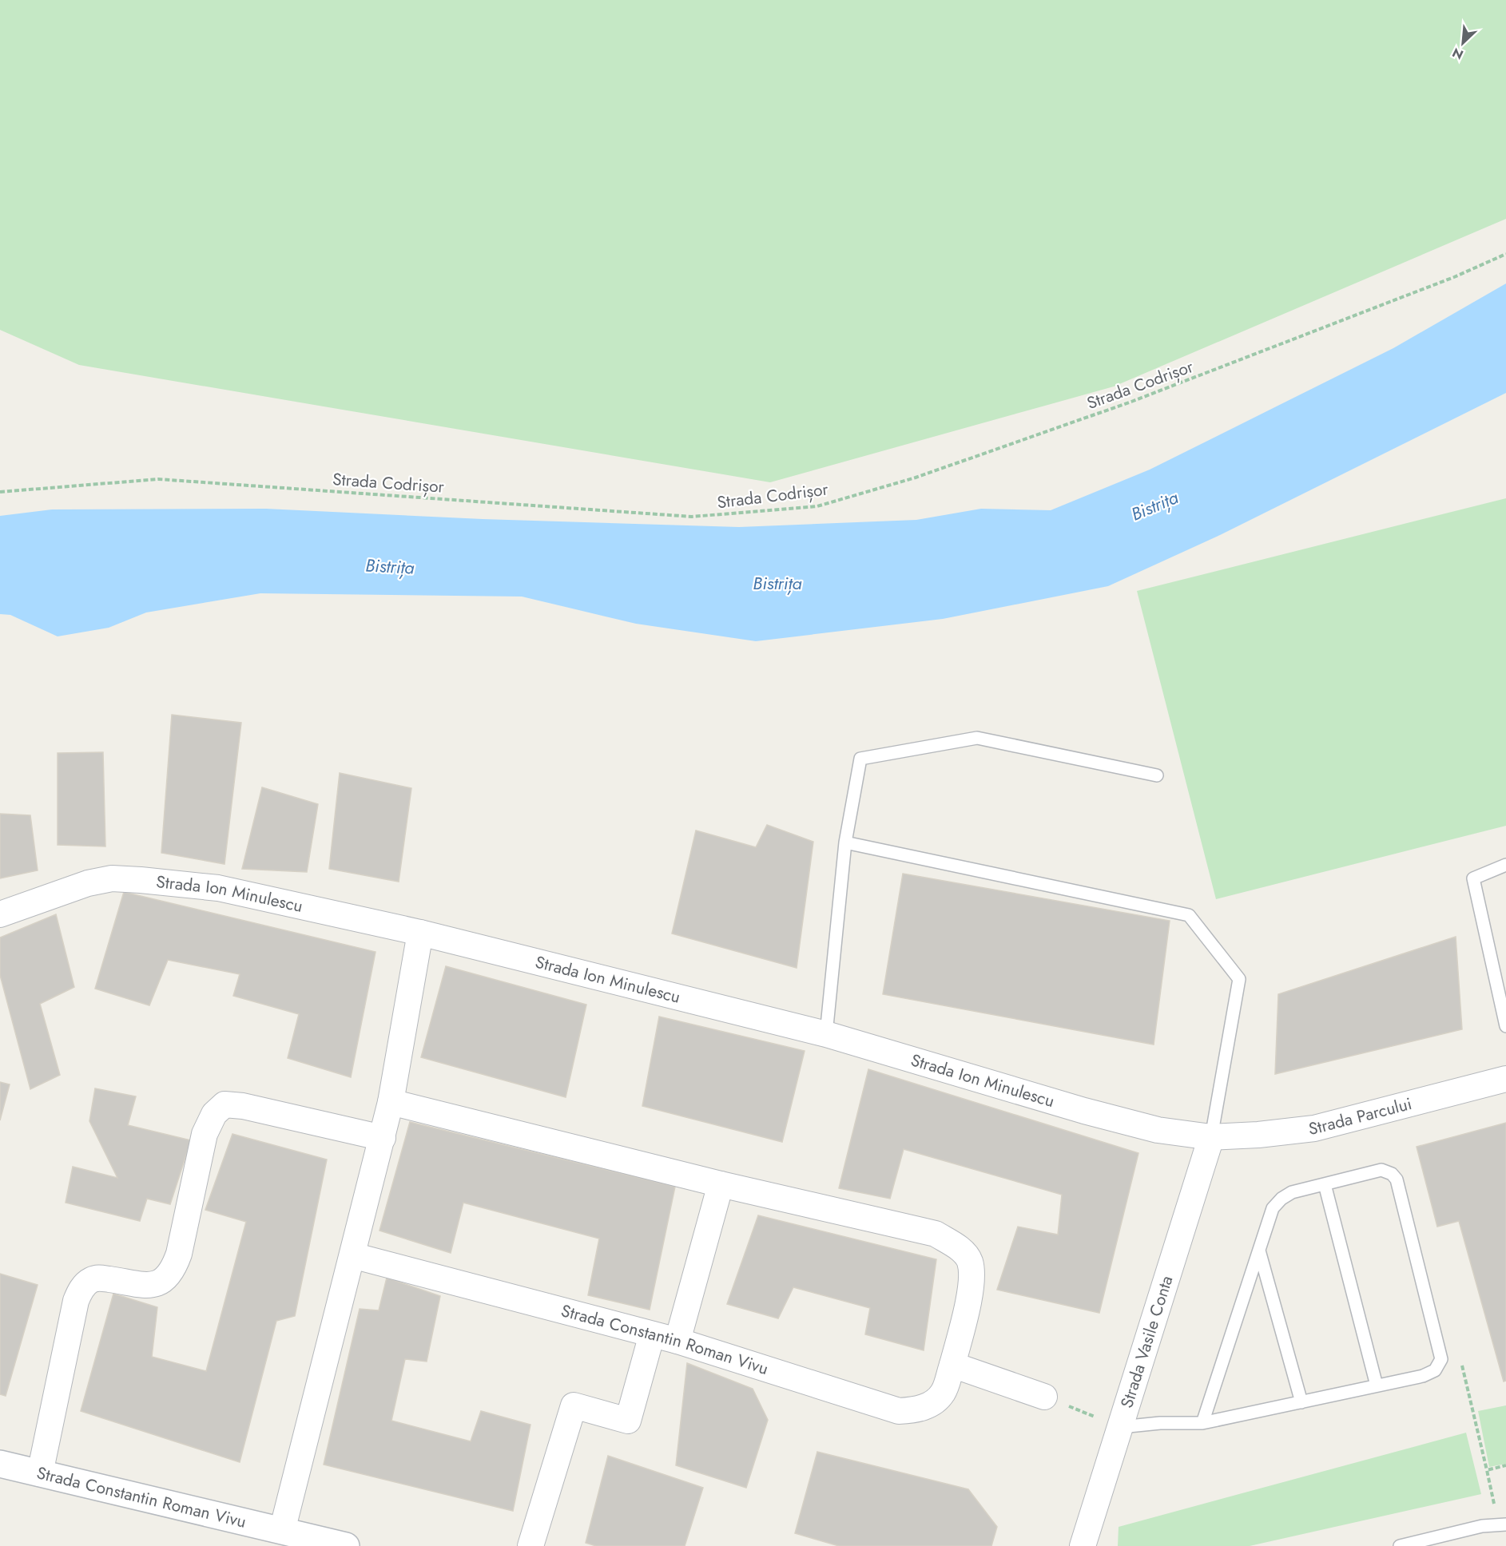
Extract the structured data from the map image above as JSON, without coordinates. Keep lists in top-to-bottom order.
{
  "streets": {
    "street": [
      "Strada Ion Minulescu",
      "Strada Parcului",
      "Strada Constantin Roman Vivu",
      "Strada Vasile Conta"
    ],
    "path": ["Strada Codrișor"]
  },
  "crossings": [
    ["Strada Ion Minulescu", "Strada Parcului"],
    ["Strada Ion Minulescu", "Strada Vasile Conta"],
    ["Strada Parcului", "Strada Vasile Conta"]
  ],
  "water": ["Bistrița"],
  "north": "bottom left"
}
